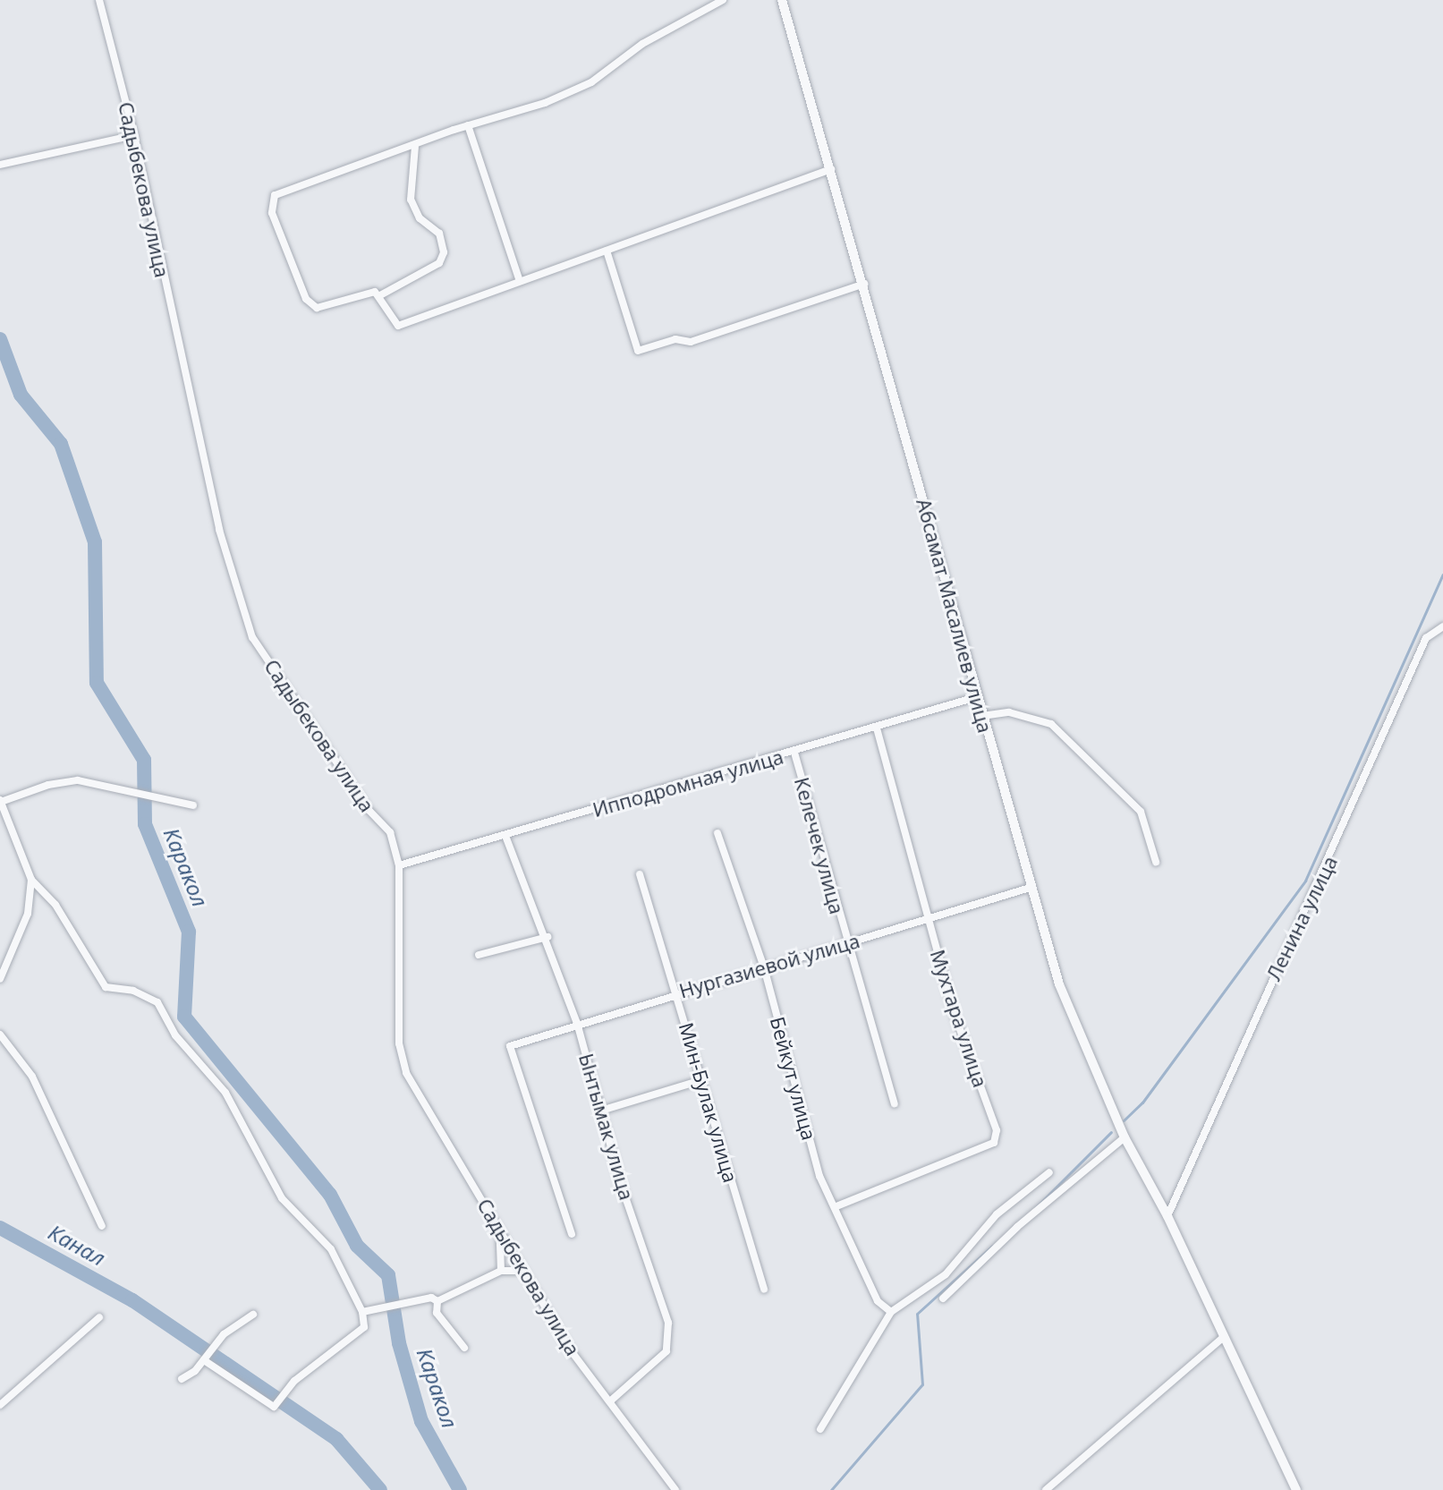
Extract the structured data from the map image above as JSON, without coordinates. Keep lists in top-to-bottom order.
{
  "streets": {
    "street": [
      "Садыбекова улица",
      "Абсамат Масалиев улица",
      "Ипподромная улица",
      "Келечек улица",
      "Ленина улица",
      "Нургазиевой улица",
      "Мухтара улица",
      "Бейкут улица",
      "Мин-Булак улица",
      "Ынтымак улица"
    ]
  },
  "crossings": [
    ["Садыбекова улица", "Ипподромная улица"],
    ["Садыбекова улица", "Ынтымак улица"],
    ["Абсамат Масалиев улица", "Ипподромная улица"],
    ["Абсамат Масалиев улица", "Ленина улица"],
    ["Абсамат Масалиев улица", "Нургазиевой улица"],
    ["Ипподромная улица", "Келечек улица"],
    ["Ипподромная улица", "Мухтара улица"],
    ["Ипподромная улица", "Ынтымак улица"],
    ["Келечек улица", "Нургазиевой улица"],
    ["Нургазиевой улица", "Мухтара улица"],
    ["Нургазиевой улица", "Бейкут улица"],
    ["Нургазиевой улица", "Мин-Булак улица"],
    ["Нургазиевой улица", "Ынтымак улица"],
    ["Мухтара улица", "Бейкут улица"]
  ],
  "water": ["Каракол", "Канал"]
}
